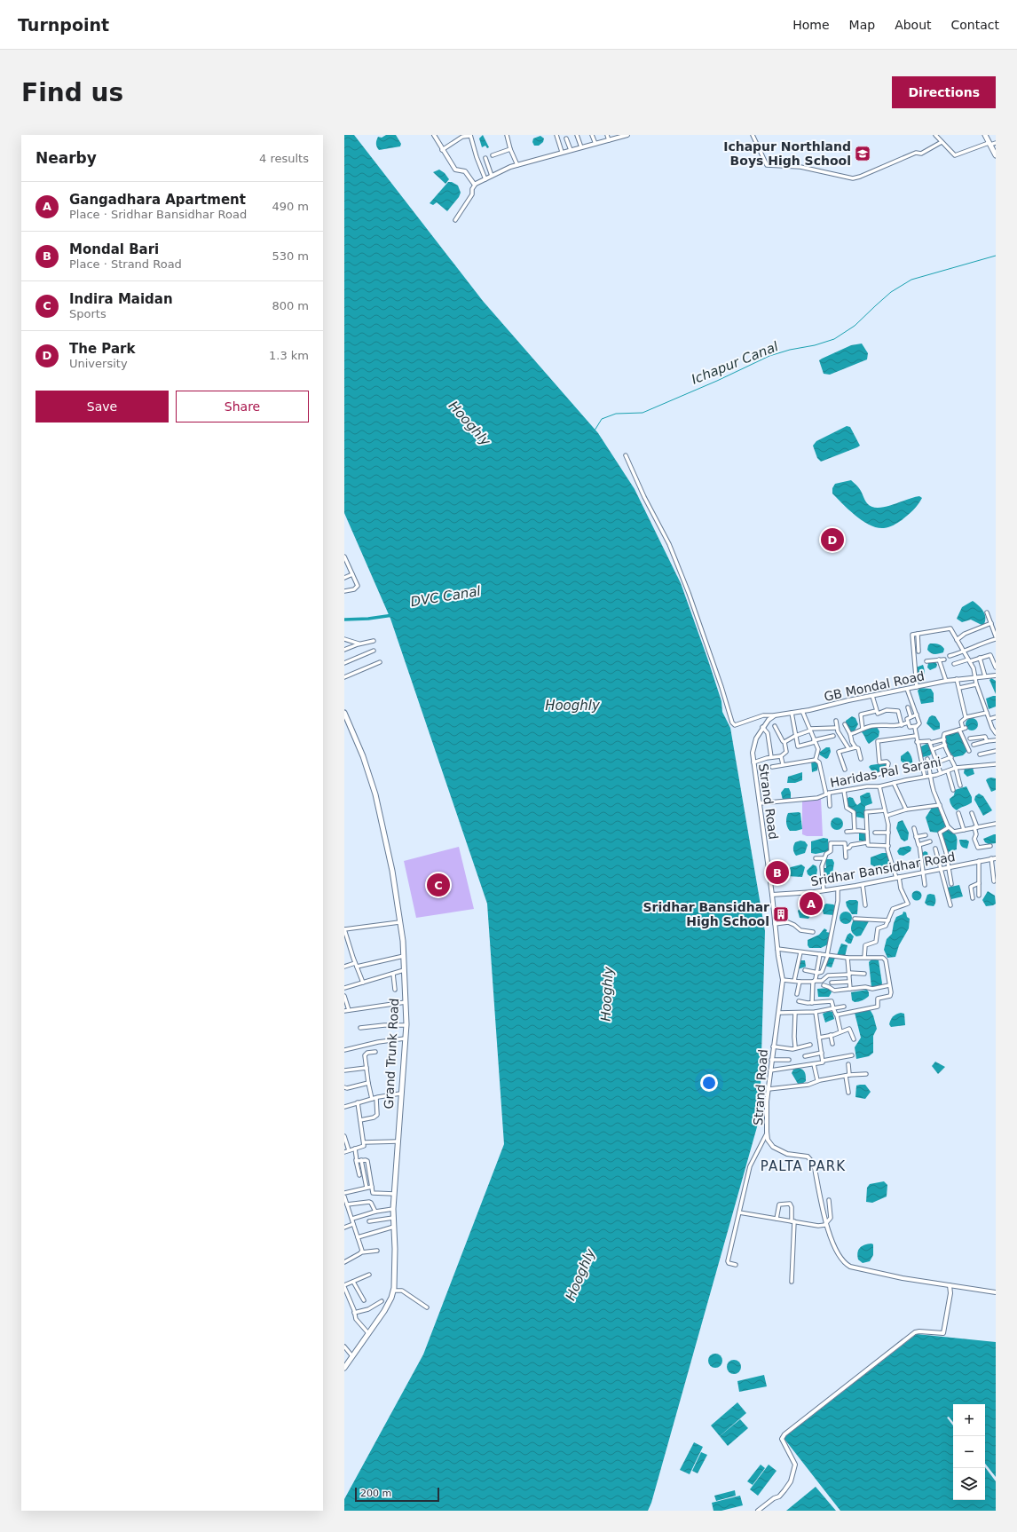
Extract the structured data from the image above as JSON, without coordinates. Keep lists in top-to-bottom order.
{
  "streets": {
    "main road": ["Grand Trunk Road"],
    "street": [
      "GB Mondal Road",
      "Haridas Pal Sarani",
      "Strand Road",
      "Sridhar Bansidhar Road"
    ]
  },
  "crossings": [
    ["Haridas Pal Sarani", "Strand Road"],
    ["Strand Road", "Sridhar Bansidhar Road"]
  ],
  "districts": ["PALTA PARK"],
  "water": ["Ichapur Canal", "Hooghly", "DVC Canal"],
  "places": {
    "school or university": ["Ichapur Northland Boys High School"],
    "building": ["Sridhar Bansidhar High School"]
  },
  "scale_bar": "200 m",
  "page": {
    "header": "Turnpoint",
    "nav": [
      "Home",
      "Map",
      "About",
      "Contact"
    ],
    "buttons": [
      "Directions",
      ["Save", "Share"]
    ],
    "title": "Find us",
    "heading": ["Nearby", "4 results"],
    "list": [
      {
        "mark": "A",
        "name": "Gangadhara Apartment",
        "note": "Place · Sridhar Bansidhar Road",
        "value": "490 m"
      },
      {
        "mark": "B",
        "name": "Mondal Bari",
        "note": "Place · Strand Road",
        "value": "530 m"
      },
      {
        "mark": "C",
        "name": "Indira Maidan",
        "note": "Sports",
        "value": "800 m"
      },
      {
        "mark": "D",
        "name": "The Park",
        "note": "University",
        "value": "1.3 km"
      }
    ],
    "pins": [
      "D",
      "B",
      "C",
      "A"
    ],
    "map_buttons": ["+", "−"],
    "scale": "200 m"
  }
}
